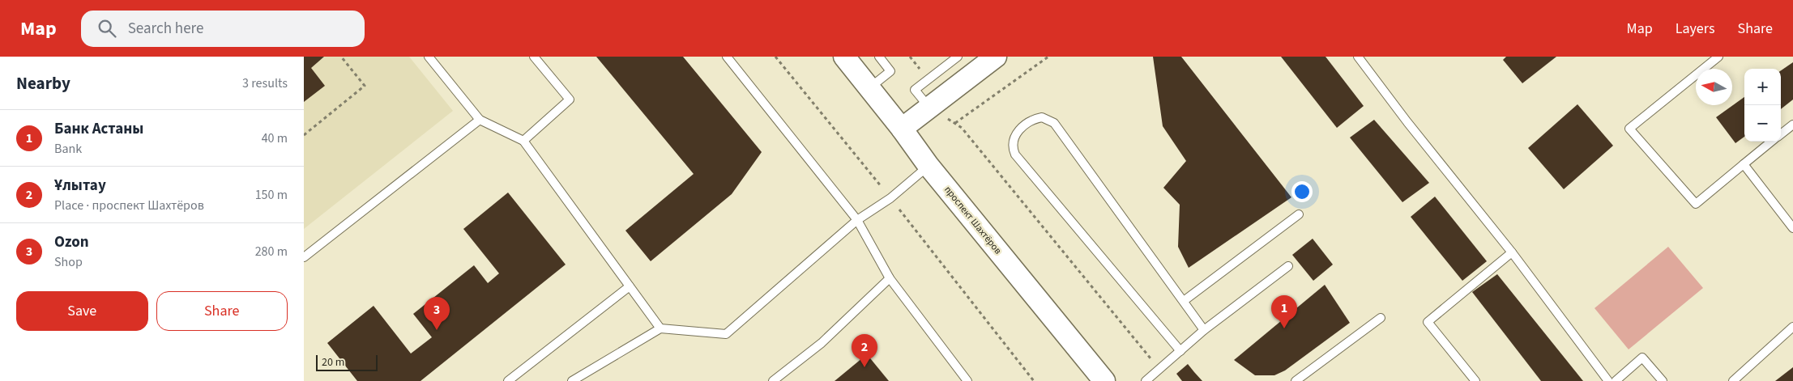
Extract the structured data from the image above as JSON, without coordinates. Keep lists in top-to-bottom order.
{
  "streets": {
    "street": ["проспект Шахтёров"]
  },
  "scale_bar": "20 m",
  "north": "left",
  "page": {
    "header": "Map",
    "search": "Search here",
    "nav": ["Map", "Layers", "Share"],
    "heading": ["Nearby", "3 results"],
    "map_buttons": ["+", "−"],
    "list": [
      {
        "mark": "1",
        "name": "Банк Астаны",
        "note": "Bank",
        "value": "40 m"
      },
      {
        "mark": "2",
        "name": "Ұлытау",
        "note": "Place · проспект Шахтёров",
        "value": "150 m"
      },
      {
        "mark": "3",
        "name": "Ozon",
        "note": "Shop",
        "value": "280 m"
      }
    ],
    "buttons": ["Save", "Share"],
    "pins": ["1", "3", "2"],
    "scale": "20 m"
  }
}
